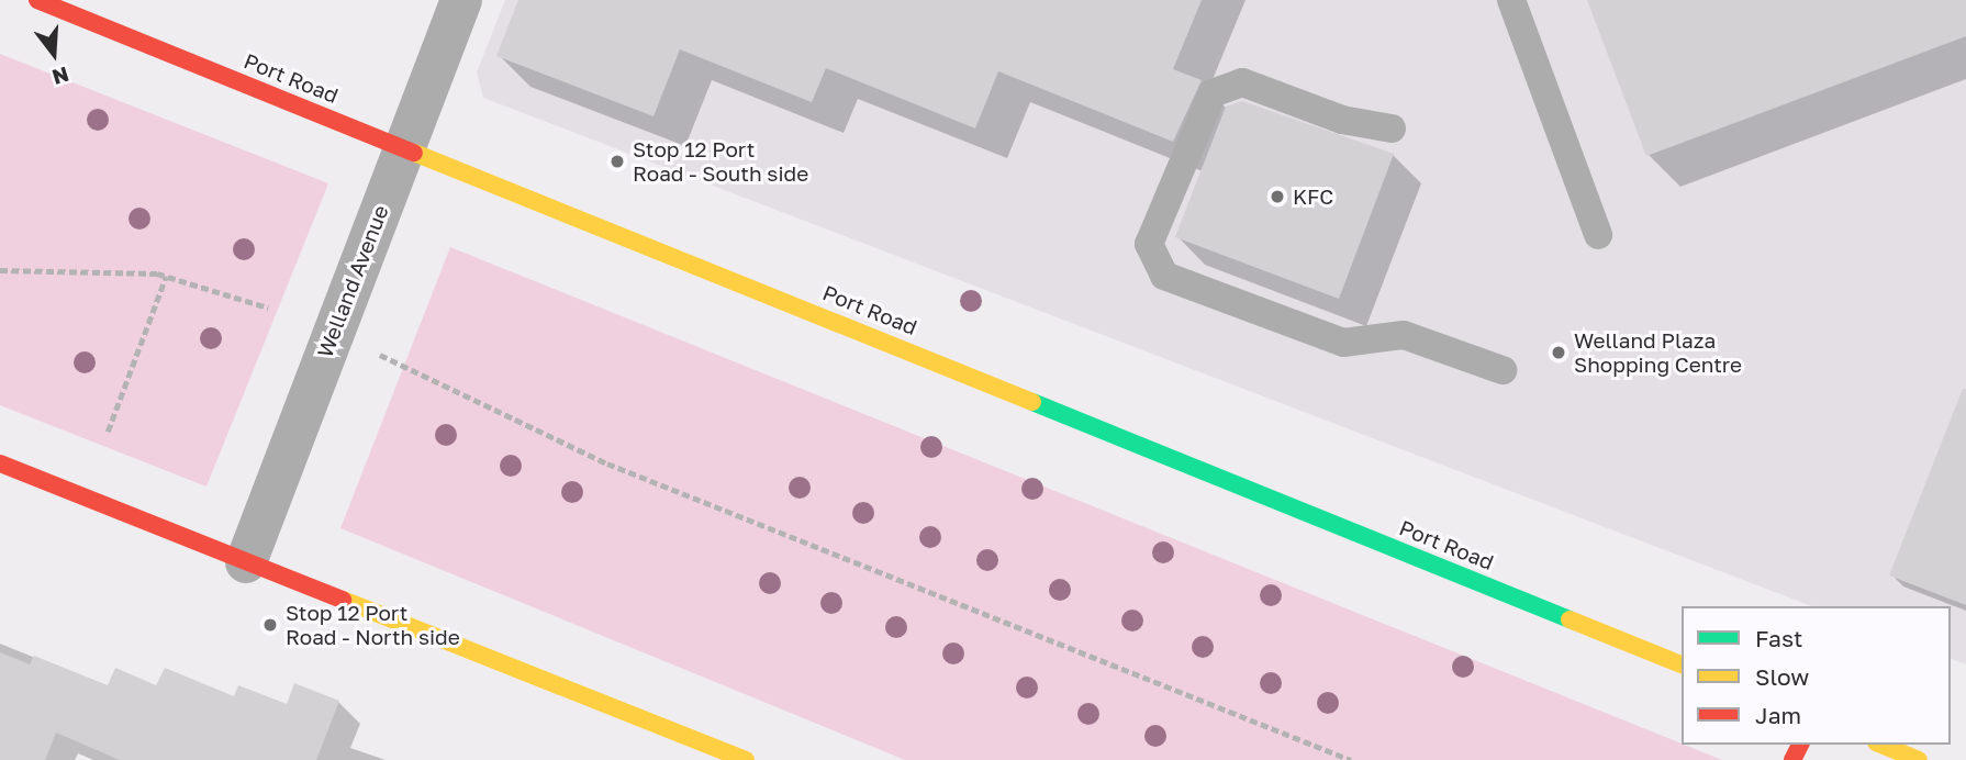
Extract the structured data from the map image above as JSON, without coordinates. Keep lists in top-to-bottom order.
{
  "streets": {
    "highway": ["Port Road"],
    "street": ["Welland Avenue"]
  },
  "crossings": [
    ["Port Road", "Welland Avenue"]
  ],
  "places": [
    "Stop 12 Port Road - South side",
    "KFC",
    "Welland Plaza Shopping Centre",
    "Stop 12 Port Road - North side"
  ],
  "legend": ["Fast", "Slow", "Jam"],
  "north": "bottom"
}
